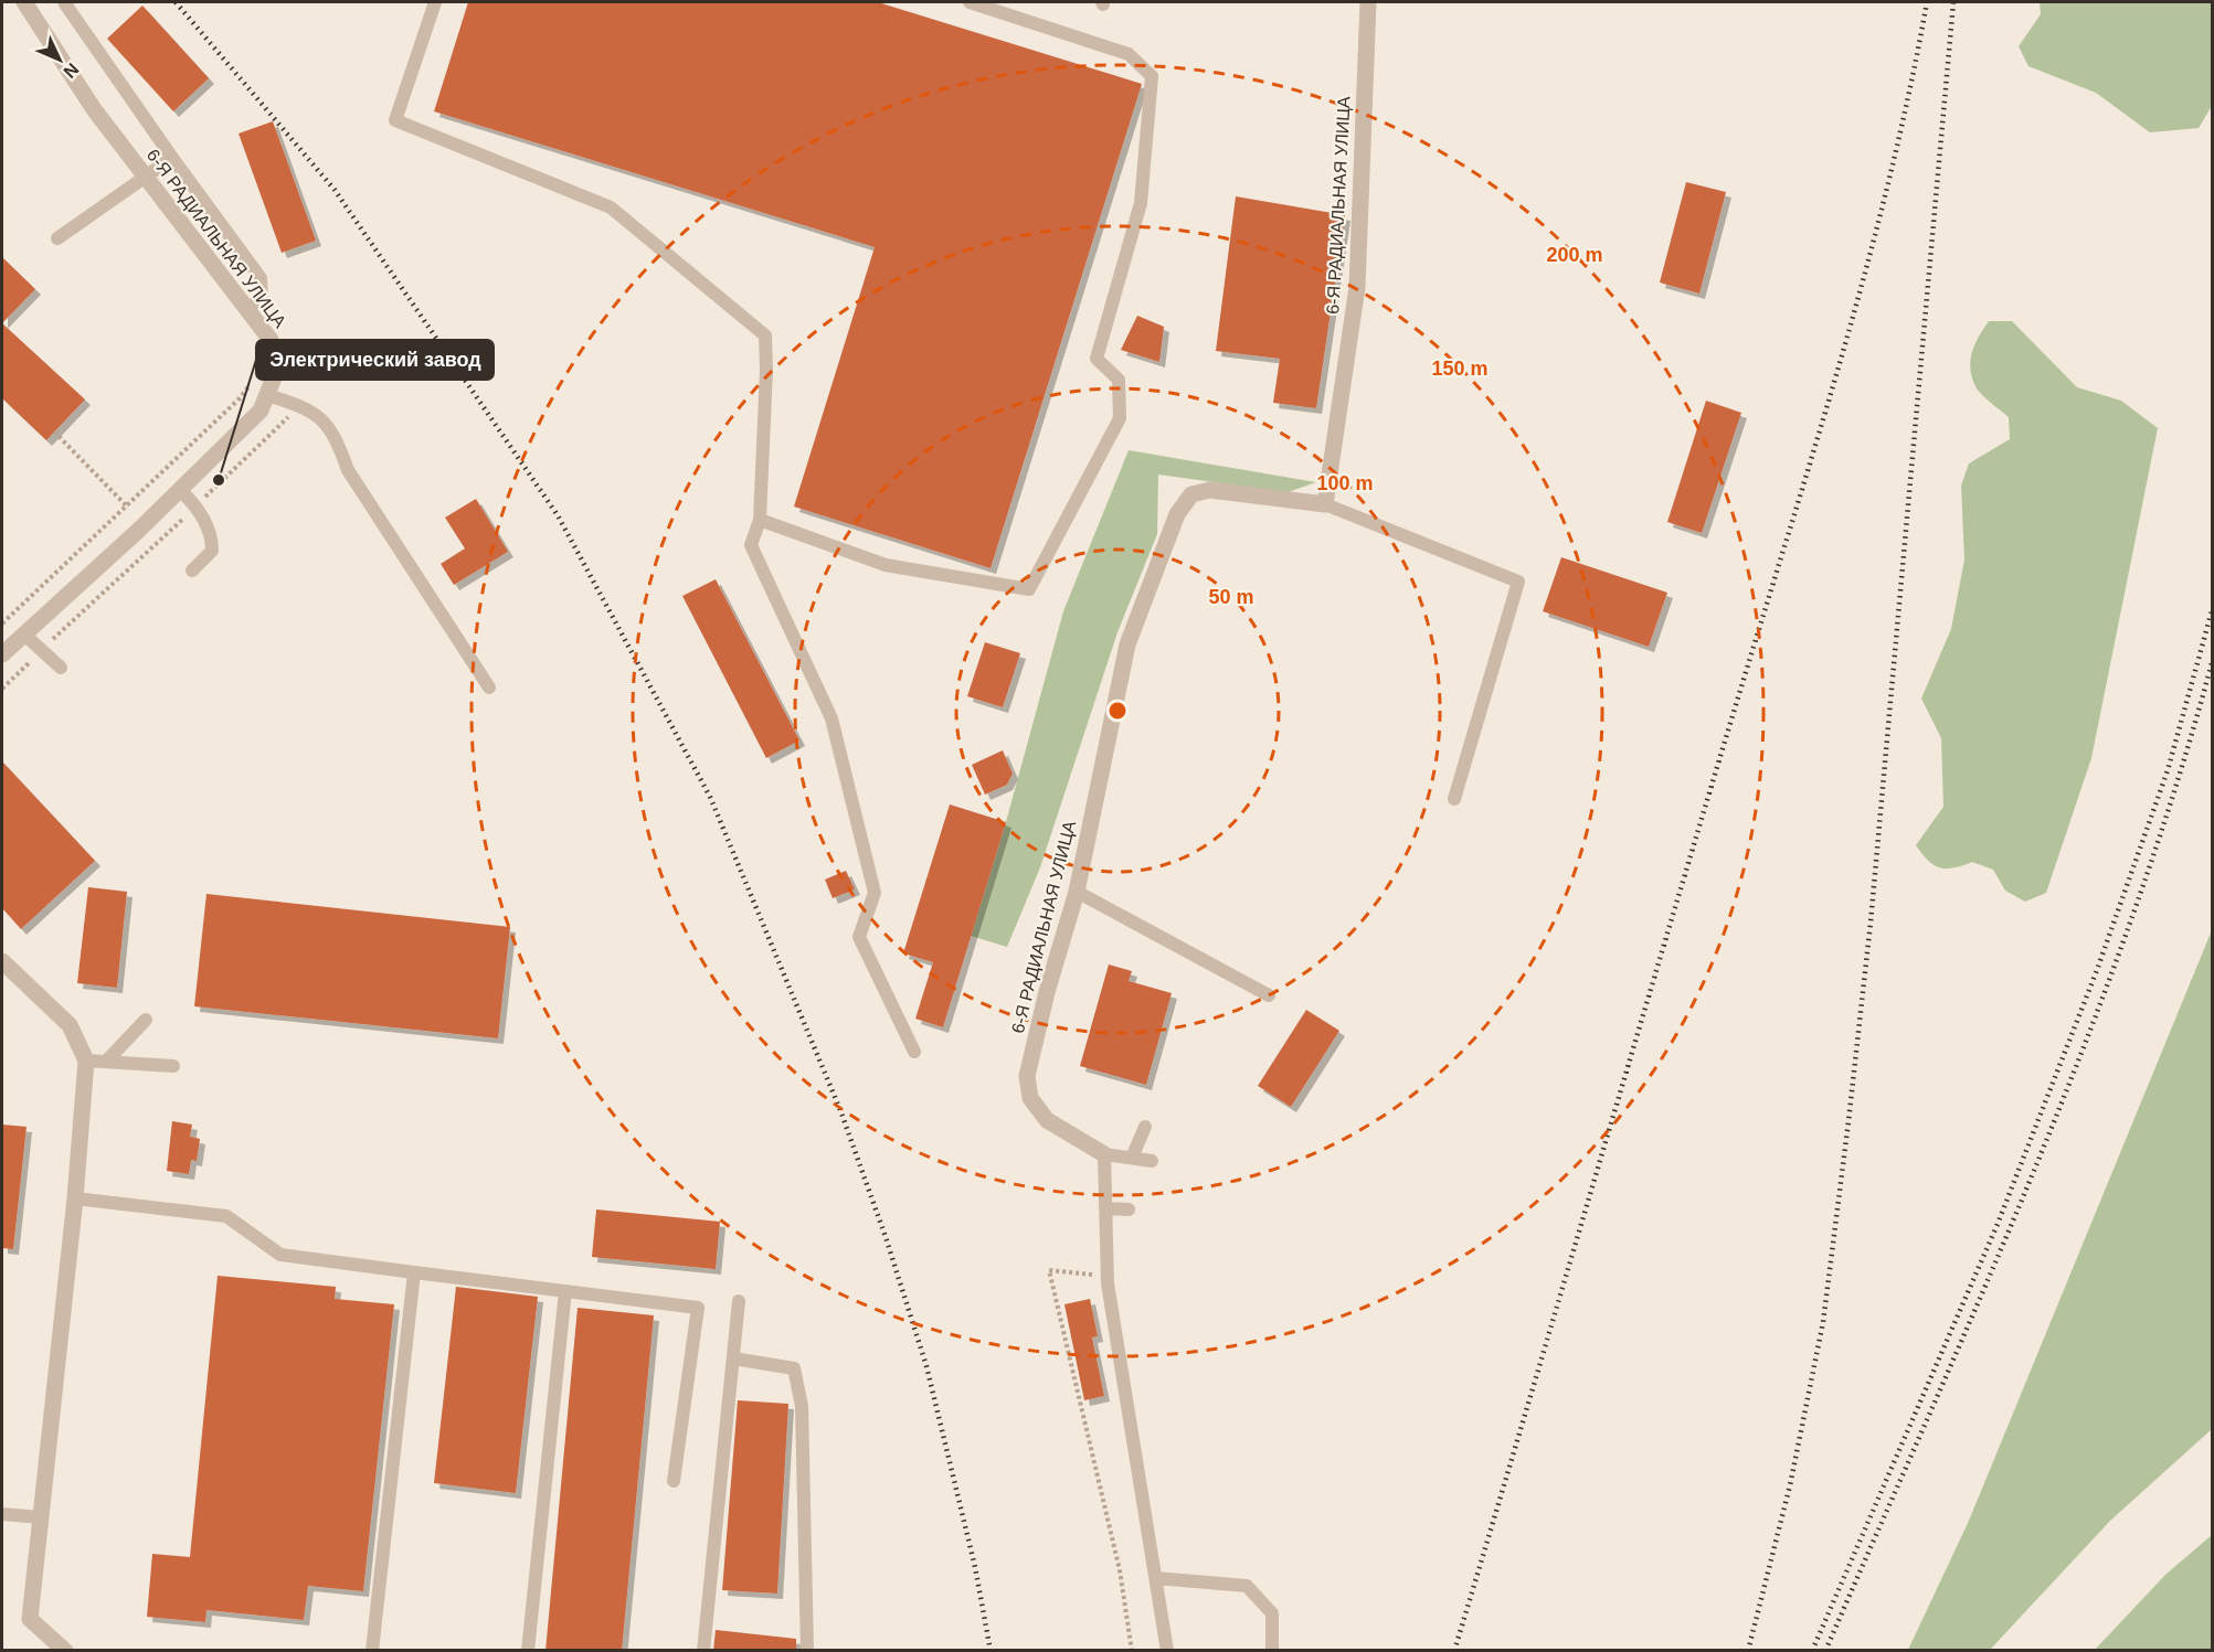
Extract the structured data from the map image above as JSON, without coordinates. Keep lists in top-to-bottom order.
{
  "streets": {
    "street": ["6-Я РАДИАЛЬНАЯ УЛИЦА"]
  },
  "places": ["Электрический завод"],
  "north": "bottom right",
  "rings": [
    "200 m",
    "150 m",
    "100 m",
    "50 m"
  ]
}
